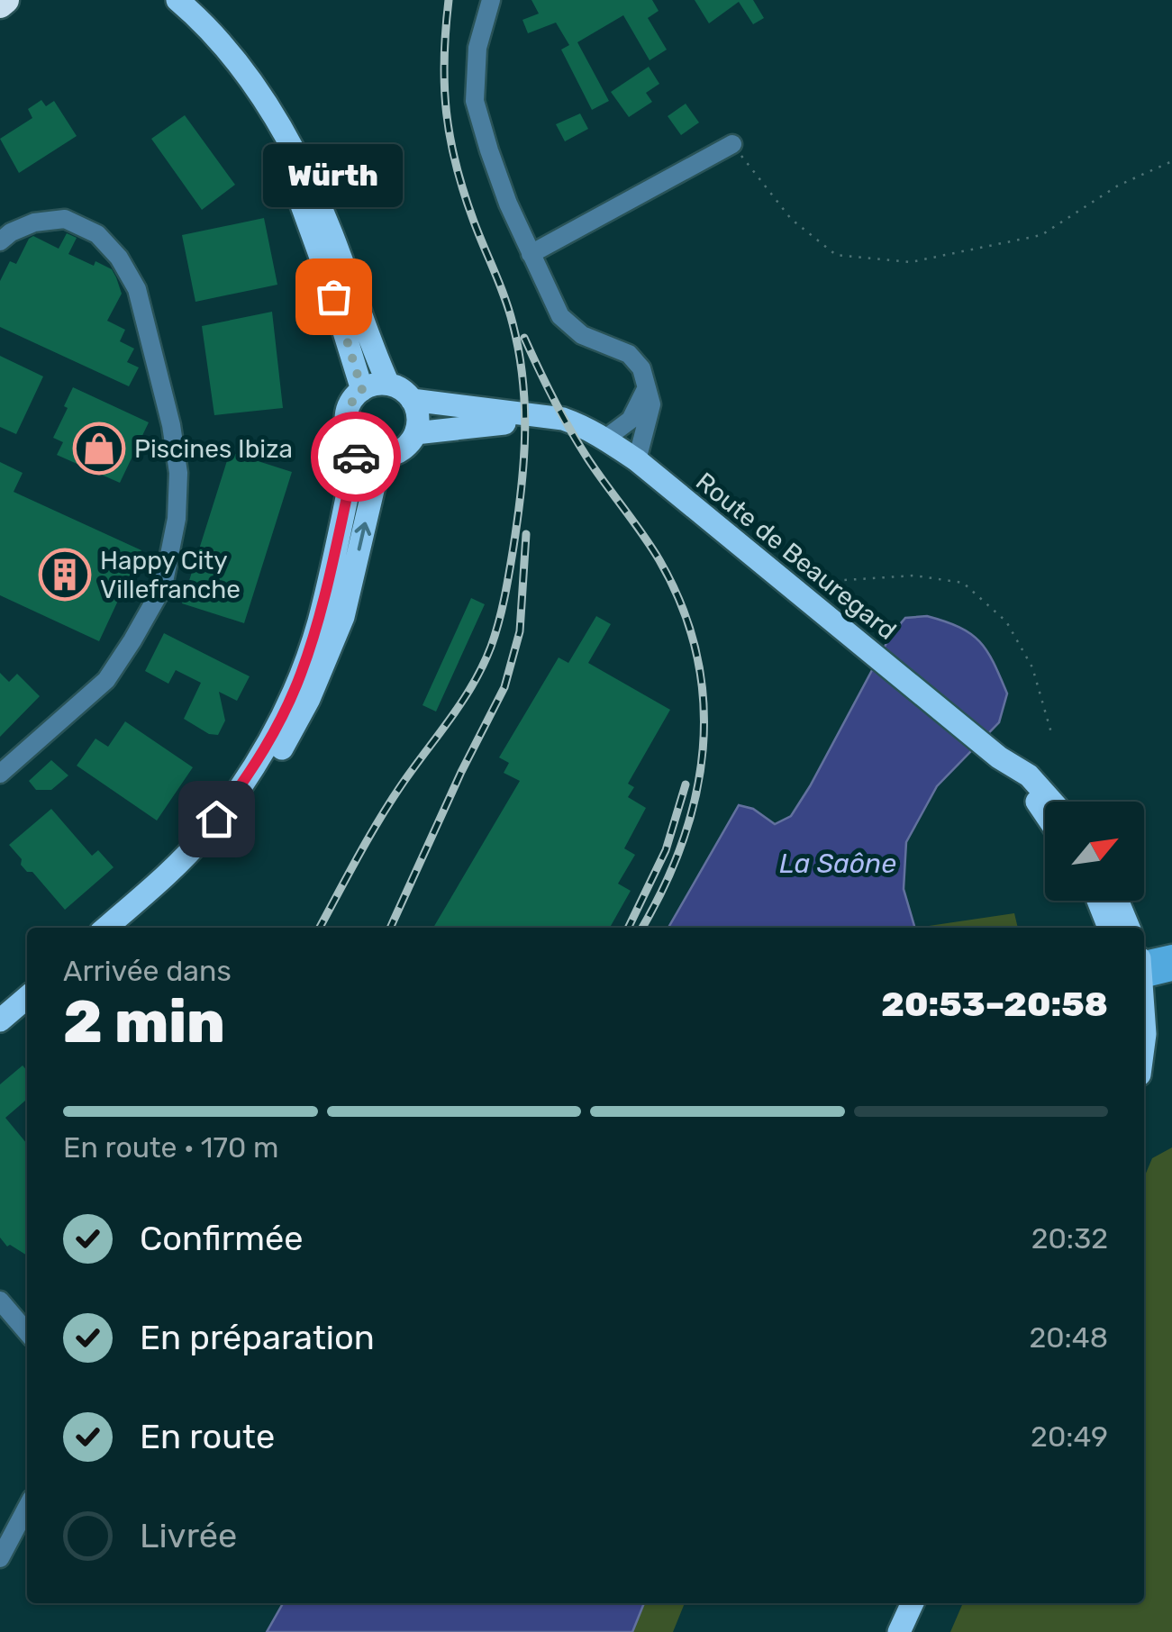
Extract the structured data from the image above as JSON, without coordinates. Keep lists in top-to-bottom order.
{
  "streets": {
    "main road": ["Route de Beauregard"]
  },
  "water": ["La Saône"],
  "places": {
    "other": ["Würth"],
    "shop": ["Piscines Ibiza"],
    "building": ["Happy City Villefranche"]
  },
  "north": "top right",
  "page": {
    "bubble": "Würth",
    "heading": ["2 min", "Arrivée dans", "20:53–20:58"],
    "bar": "En route · 170 m",
    "list": [
      ["Confirmée", "20:32"],
      ["En préparation", "20:48"],
      ["En route", "20:49"],
      "Livrée"
    ]
  }
}
